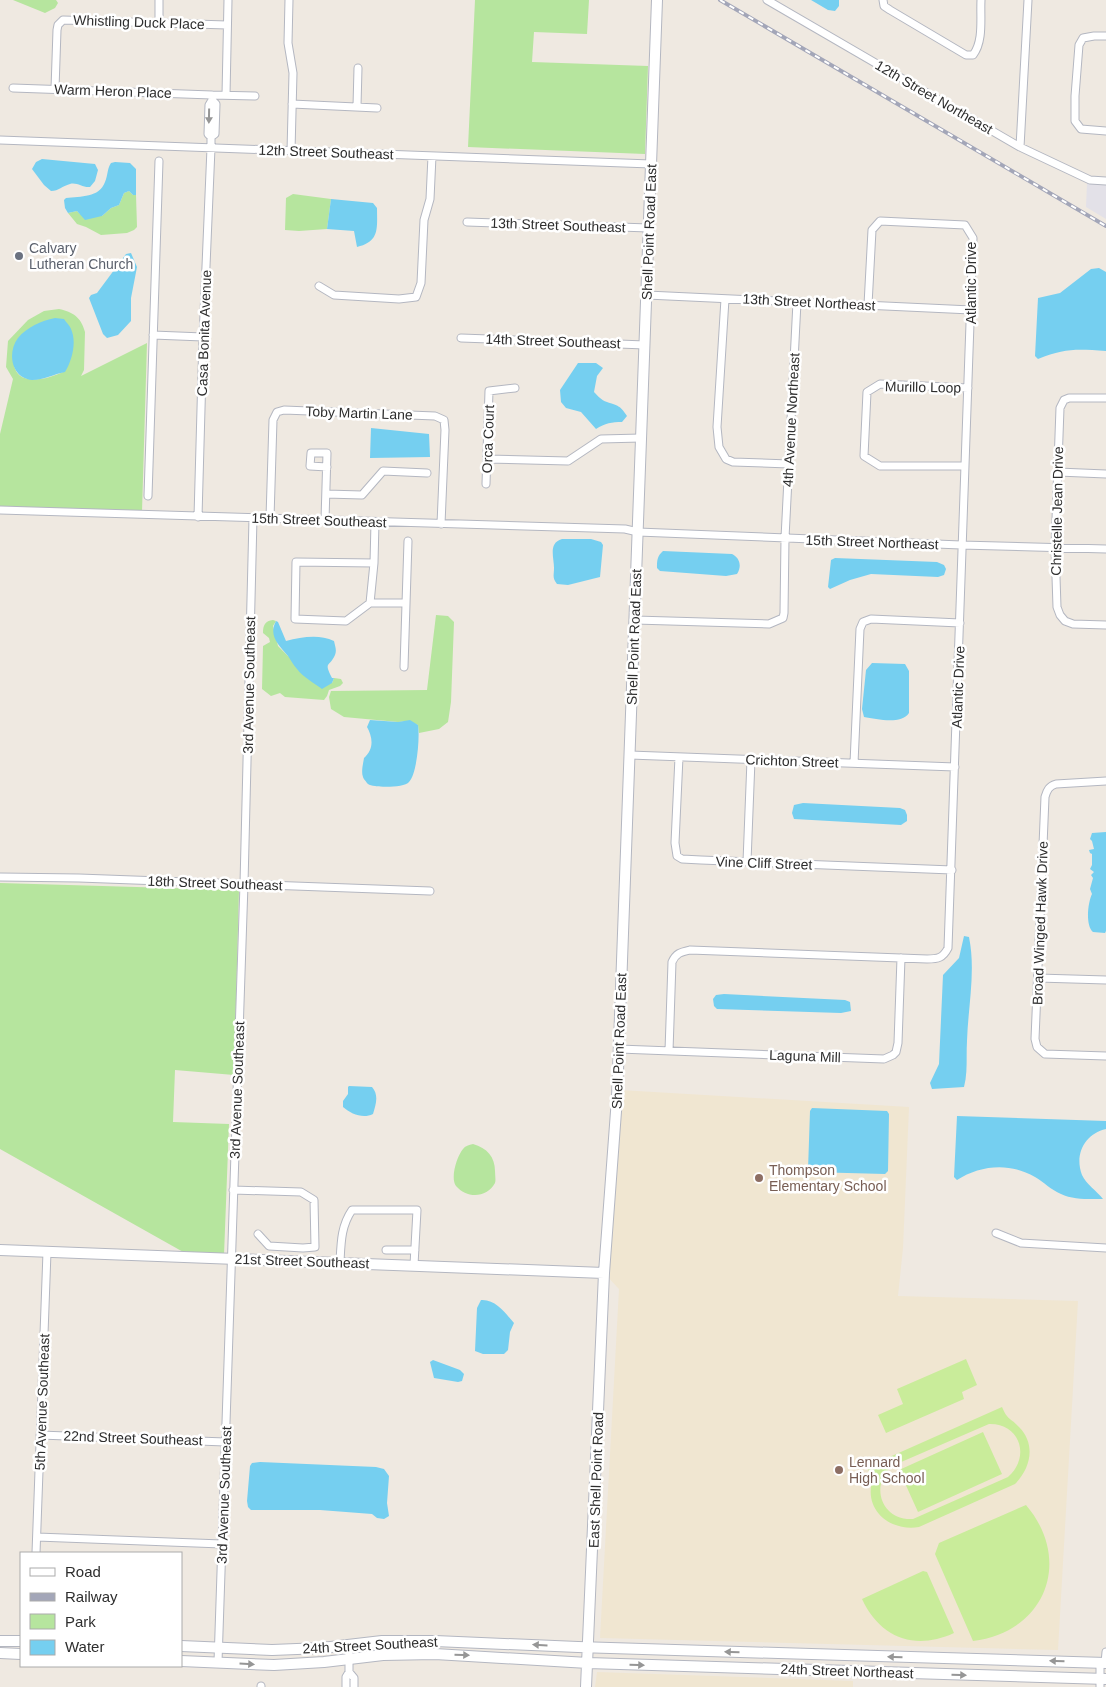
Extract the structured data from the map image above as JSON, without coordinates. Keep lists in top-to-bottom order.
{
  "streets": {
    "street": [
      "Whistling Duck Place",
      "Warm Heron Place",
      "12th Street Northeast",
      "12th Street Southeast",
      "13th Street Southeast",
      "Shell Point Road East",
      "Atlantic Drive",
      "13th Street Northeast",
      "Casa Bonita Avenue",
      "14th Street Southeast",
      "Murillo Loop",
      "Toby Martin Lane",
      "4th Avenue Northeast",
      "Orca Court",
      "Christelle Jean Drive",
      "15th Street Southeast",
      "15th Street Northeast",
      "3rd Avenue Southeast",
      "Crichton Street",
      "Vine Cliff Street",
      "18th Street Southeast",
      "Broad Winged Hawk Drive",
      "Laguna Mill",
      "21st Street Southeast",
      "5th Avenue Southeast",
      "22nd Street Southeast",
      "East Shell Point Road",
      "24th Street Southeast",
      "24th Street Northeast"
    ]
  },
  "crossings": [
    ["Whistling Duck Place", "Warm Heron Place"],
    ["Warm Heron Place", "Casa Bonita Avenue"],
    ["12th Street Southeast", "Shell Point Road East"],
    ["12th Street Southeast", "Casa Bonita Avenue"],
    ["13th Street Southeast", "Shell Point Road East"],
    ["Shell Point Road East", "13th Street Northeast"],
    ["Shell Point Road East", "14th Street Southeast"],
    ["Shell Point Road East", "4th Avenue Northeast"],
    ["Shell Point Road East", "15th Street Southeast"],
    ["Shell Point Road East", "15th Street Northeast"],
    ["Shell Point Road East", "Crichton Street"],
    ["Shell Point Road East", "Laguna Mill"],
    ["Shell Point Road East", "21st Street Southeast"],
    ["Shell Point Road East", "East Shell Point Road"],
    ["Atlantic Drive", "13th Street Northeast"],
    ["Atlantic Drive", "Murillo Loop"],
    ["Atlantic Drive", "15th Street Northeast"],
    ["Atlantic Drive", "Crichton Street"],
    ["Atlantic Drive", "Vine Cliff Street"],
    ["Atlantic Drive", "Laguna Mill"],
    ["13th Street Northeast", "4th Avenue Northeast"],
    ["Casa Bonita Avenue", "15th Street Southeast"],
    ["Toby Martin Lane", "15th Street Southeast"],
    ["4th Avenue Northeast", "15th Street Northeast"],
    ["Christelle Jean Drive", "15th Street Northeast"],
    ["15th Street Southeast", "15th Street Northeast"],
    ["15th Street Southeast", "3rd Avenue Southeast"],
    ["3rd Avenue Southeast", "18th Street Southeast"],
    ["3rd Avenue Southeast", "21st Street Southeast"],
    ["3rd Avenue Southeast", "22nd Street Southeast"],
    ["3rd Avenue Southeast", "24th Street Southeast"],
    ["Crichton Street", "Vine Cliff Street"],
    ["21st Street Southeast", "5th Avenue Southeast"],
    ["21st Street Southeast", "East Shell Point Road"],
    ["5th Avenue Southeast", "22nd Street Southeast"],
    ["East Shell Point Road", "24th Street Southeast"],
    ["East Shell Point Road", "24th Street Northeast"],
    ["24th Street Southeast", "24th Street Northeast"]
  ],
  "places": ["Calvary Lutheran Church", "Thompson Elementary School", "Lennard High School"],
  "legend": [
    "Road",
    "Railway",
    "Park",
    "Water"
  ]
}
